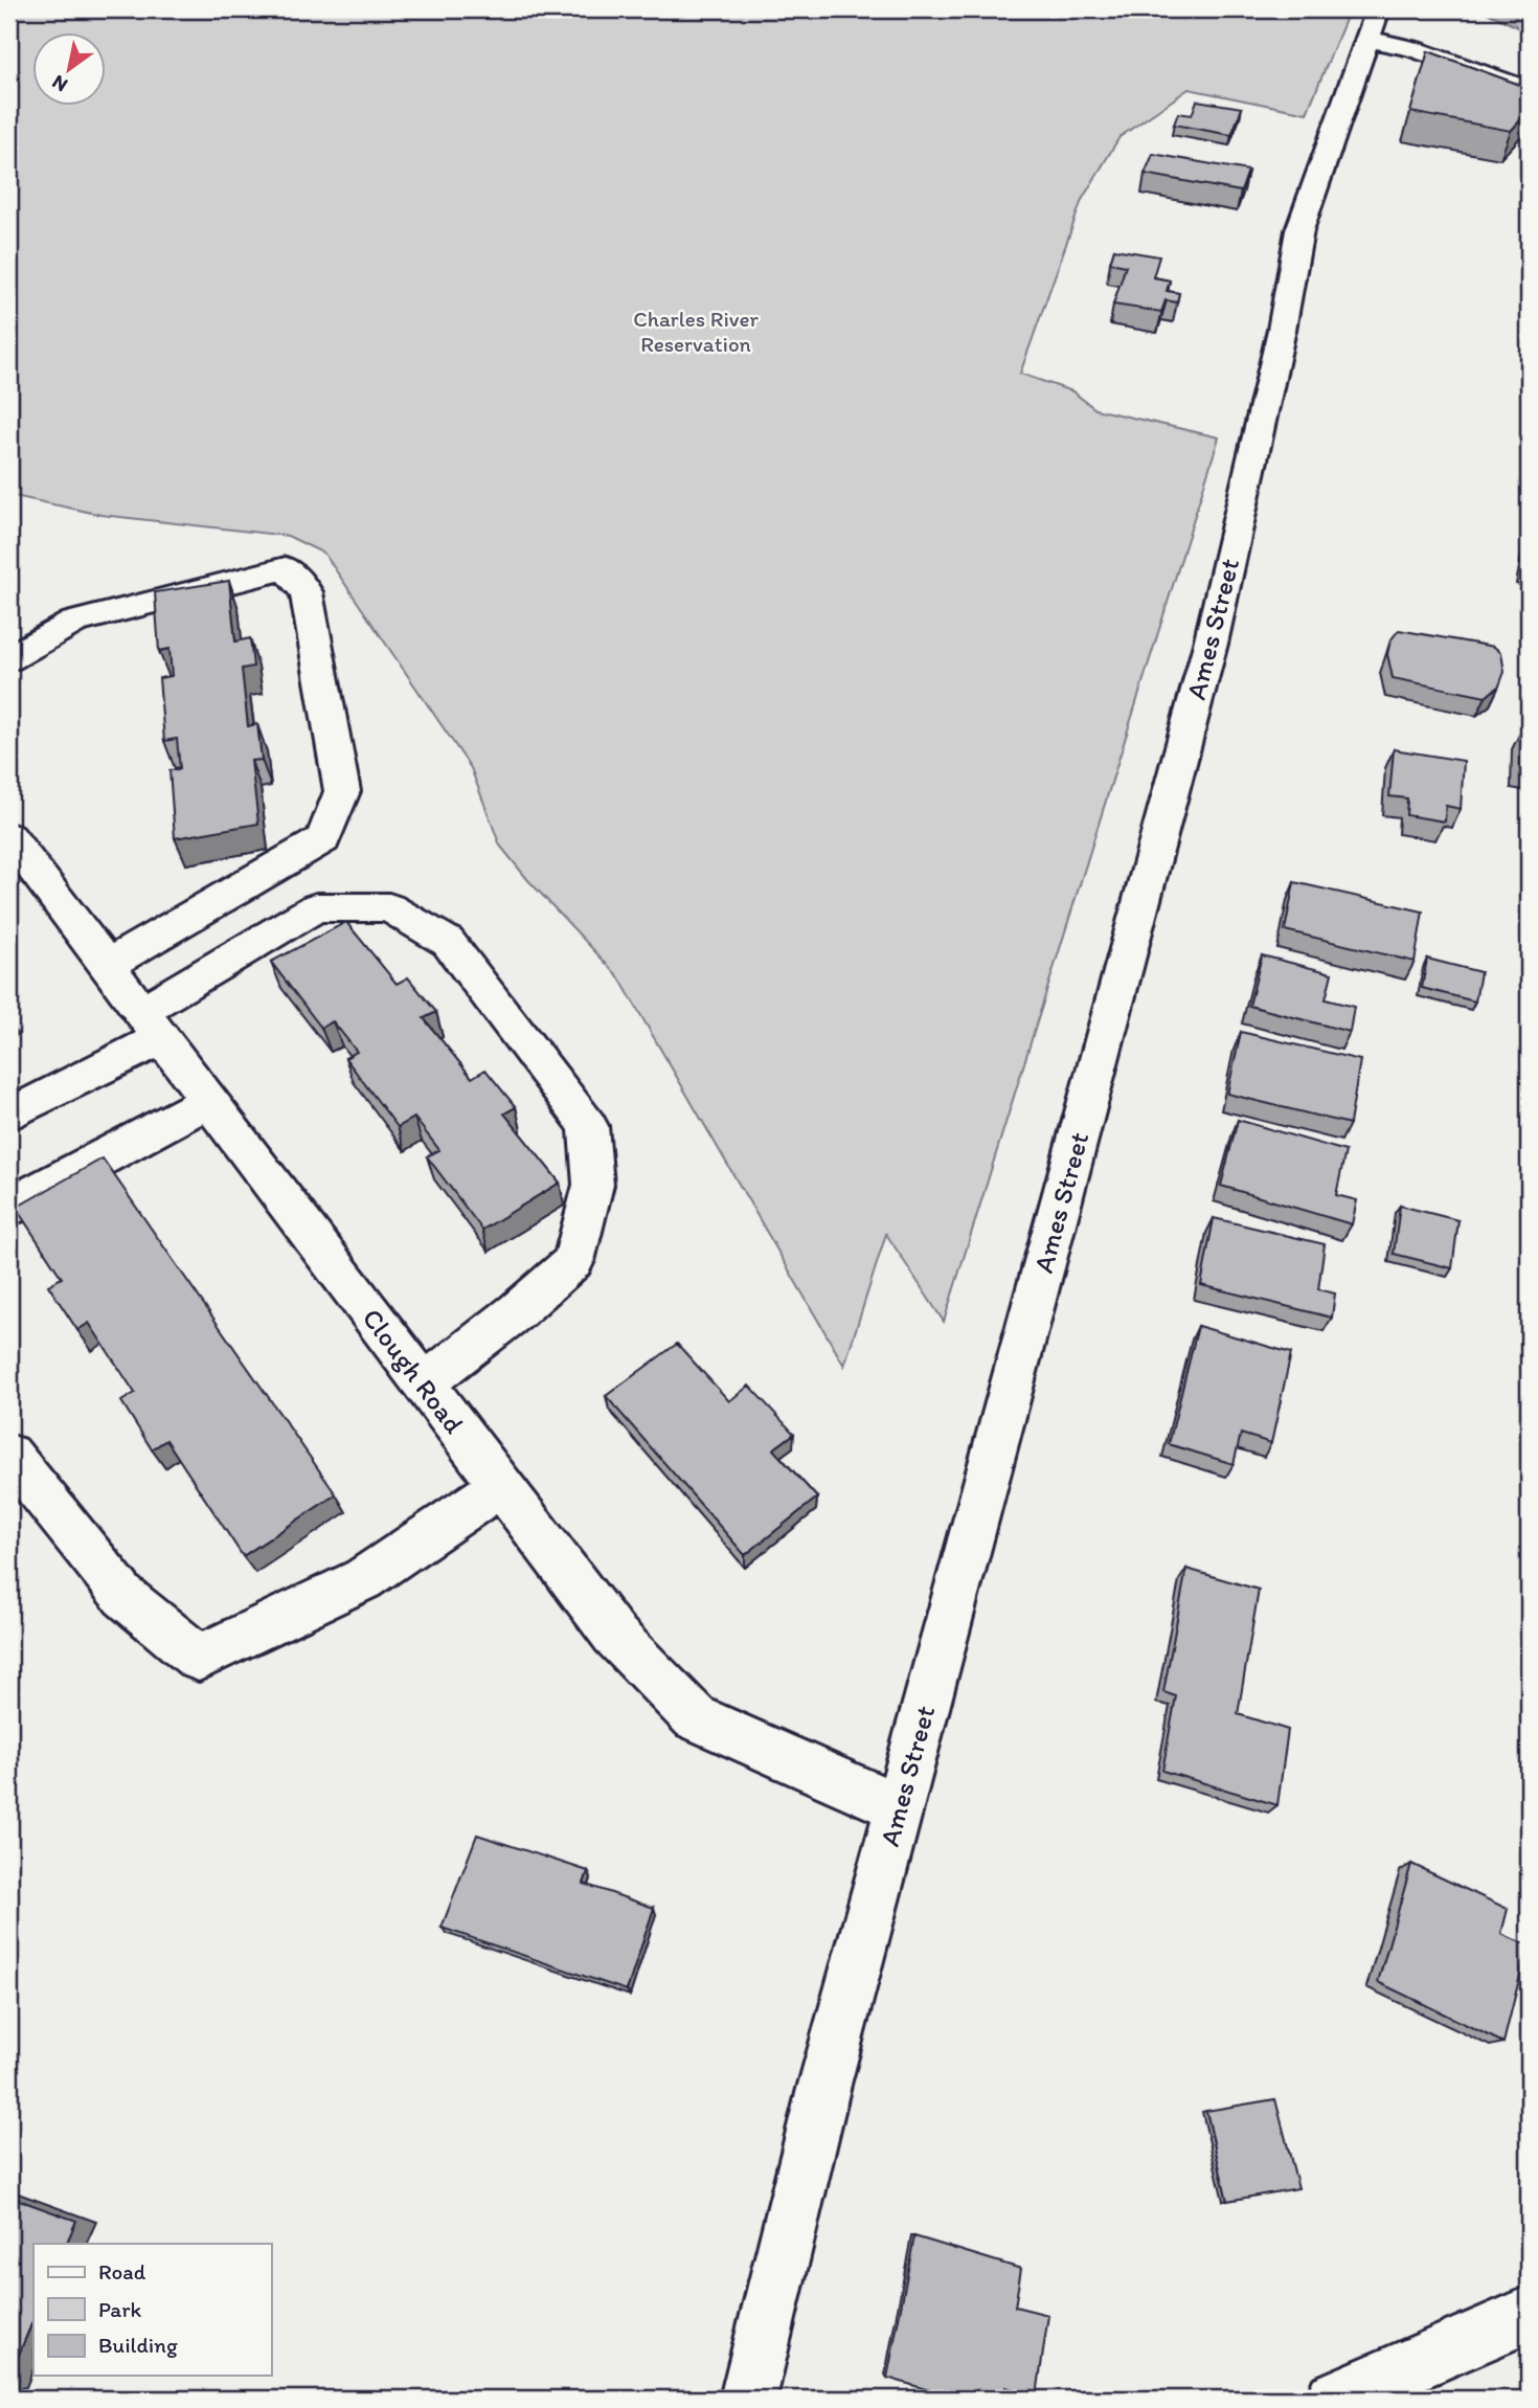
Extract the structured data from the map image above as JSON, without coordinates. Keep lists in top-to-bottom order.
{
  "streets": {
    "street": ["Ames Street", "Clough Road"]
  },
  "crossings": [
    ["Ames Street", "Clough Road"]
  ],
  "parks": ["Charles River Reservation"],
  "legend": ["Road", "Park", "Building"],
  "north": "bottom left"
}
